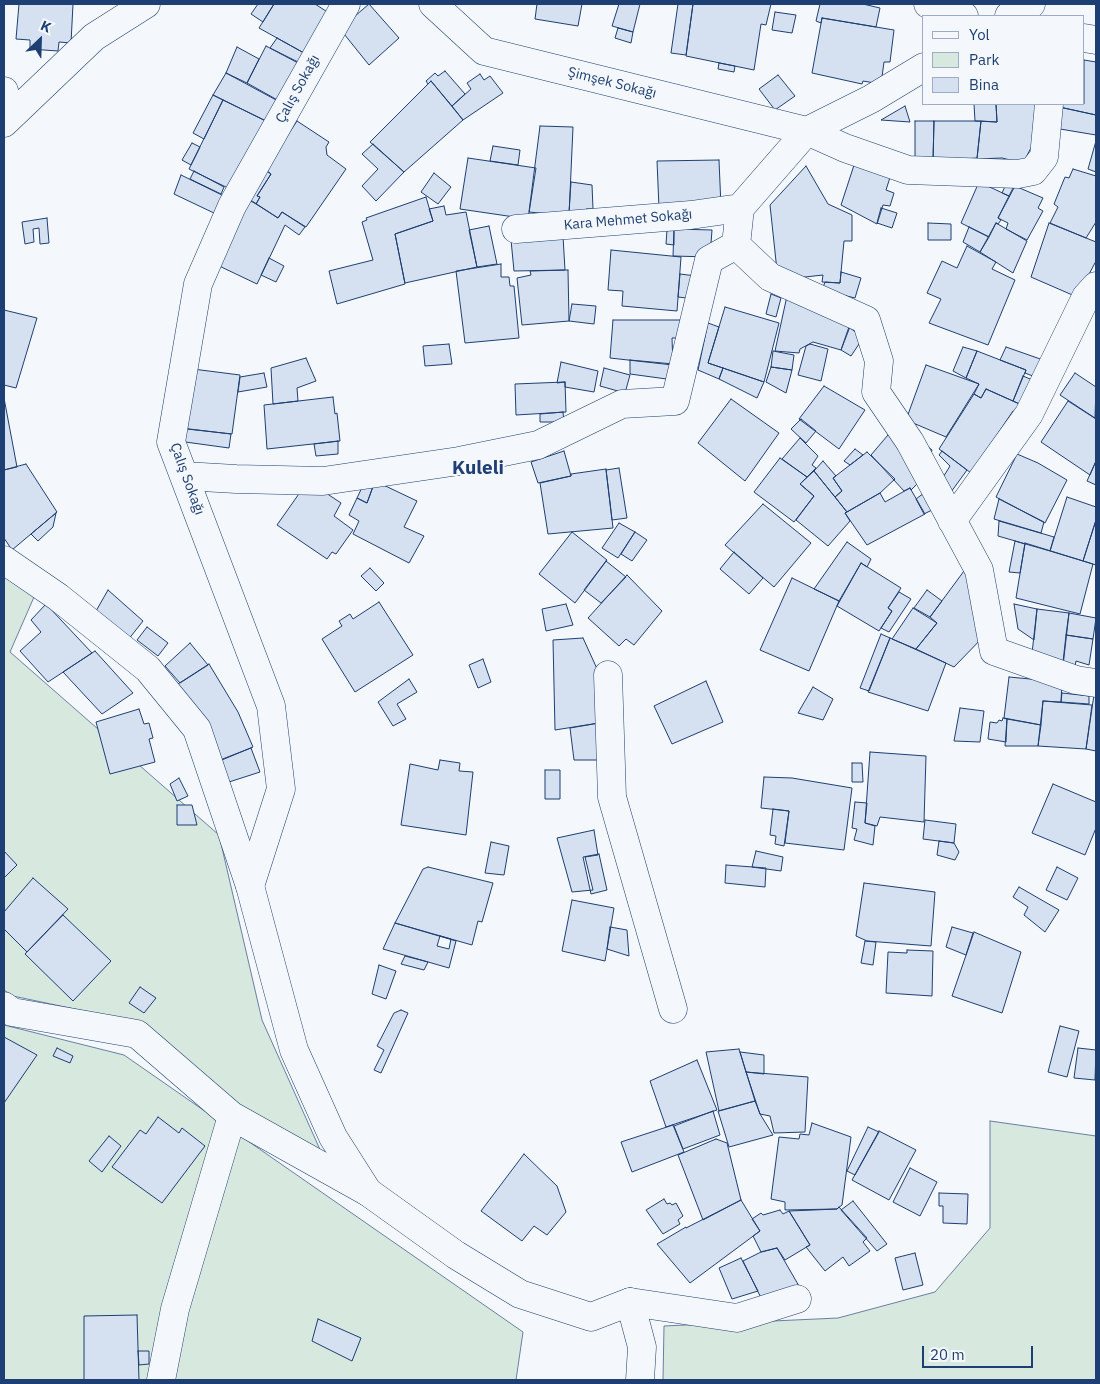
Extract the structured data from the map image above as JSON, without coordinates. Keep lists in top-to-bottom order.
{
  "streets": {
    "street": ["Şimşek Sokağı", "Çalış Sokağı", "Kara Mehmet Sokağı"]
  },
  "districts": ["Kuleli"],
  "legend": ["Yol", "Park", "Bina"],
  "scale_bar": "20 m",
  "north": "top right"
}
